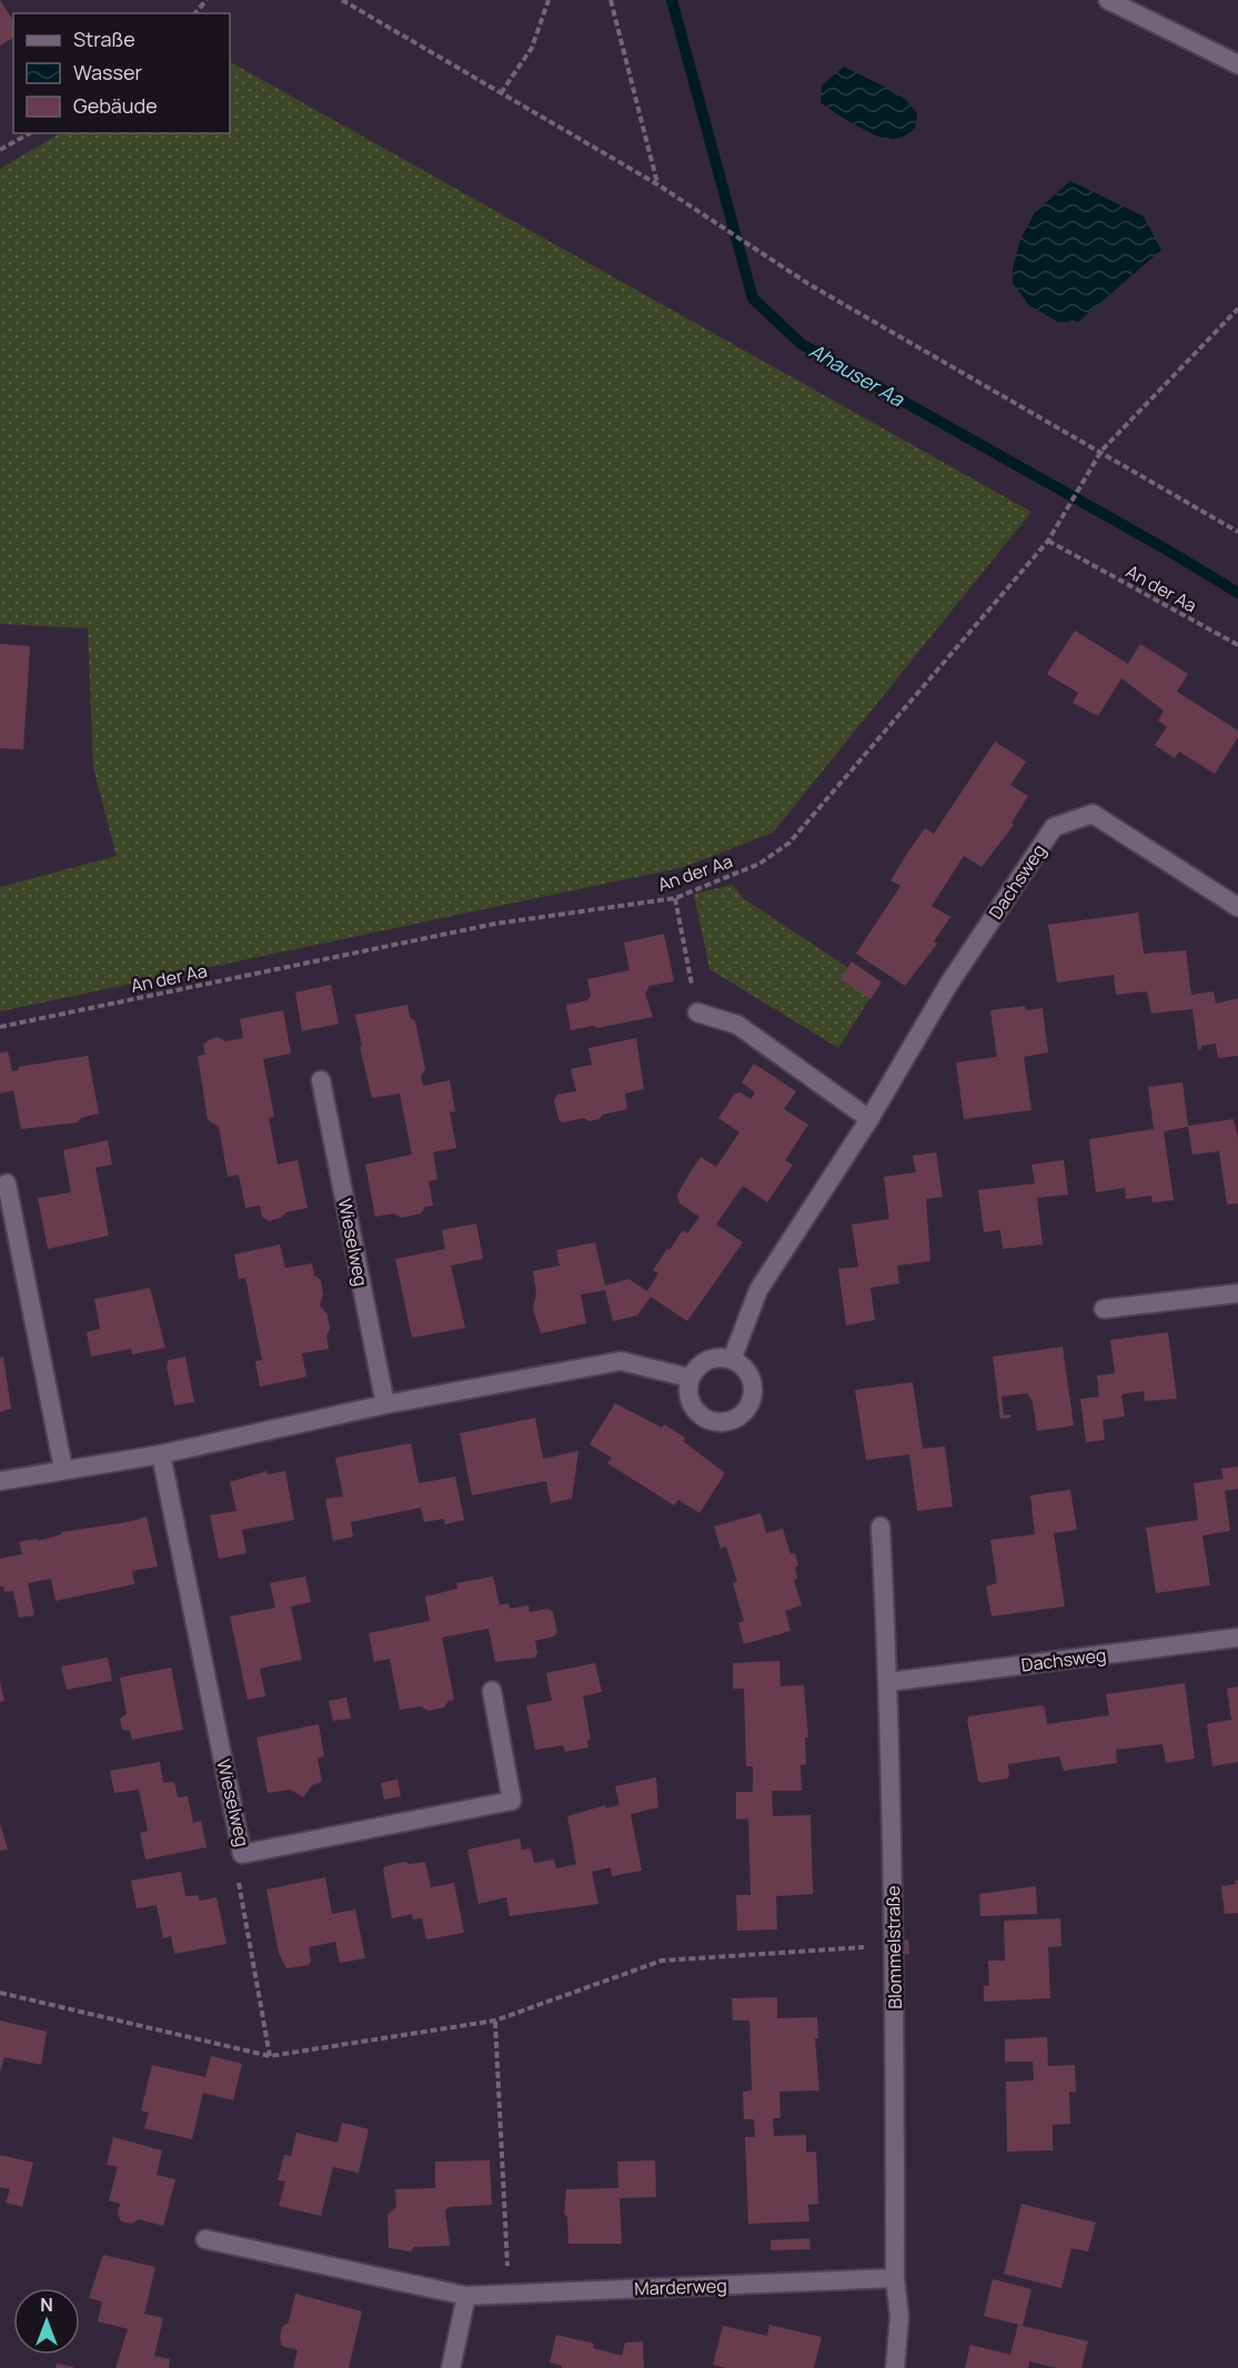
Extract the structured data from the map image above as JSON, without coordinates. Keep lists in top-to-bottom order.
{
  "streets": {
    "street": [
      "Dachsweg",
      "Wieselweg",
      "Blommelstraße",
      "Marderweg"
    ],
    "path": ["An der Aa"]
  },
  "crossings": [
    ["Dachsweg", "Blommelstraße"],
    ["Blommelstraße", "Marderweg"]
  ],
  "water": ["Ahauser Aa"],
  "legend": ["Straße", "Wasser", "Gebäude"],
  "north": "top"
}
